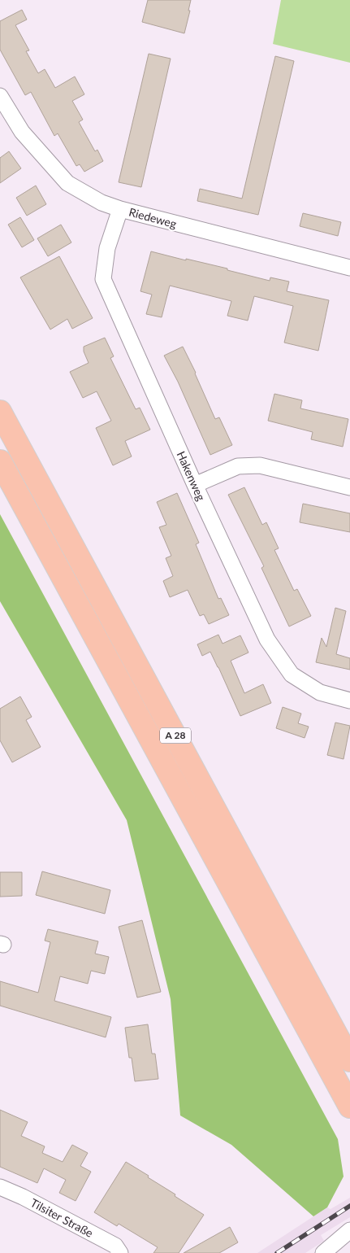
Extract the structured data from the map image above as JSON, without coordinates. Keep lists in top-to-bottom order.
{
  "streets": {
    "highway": ["A 28"],
    "street": ["Riedeweg", "Hakenweg", "Tilsiter Straße"]
  },
  "crossings": [
    ["Riedeweg", "Hakenweg"]
  ]
}
